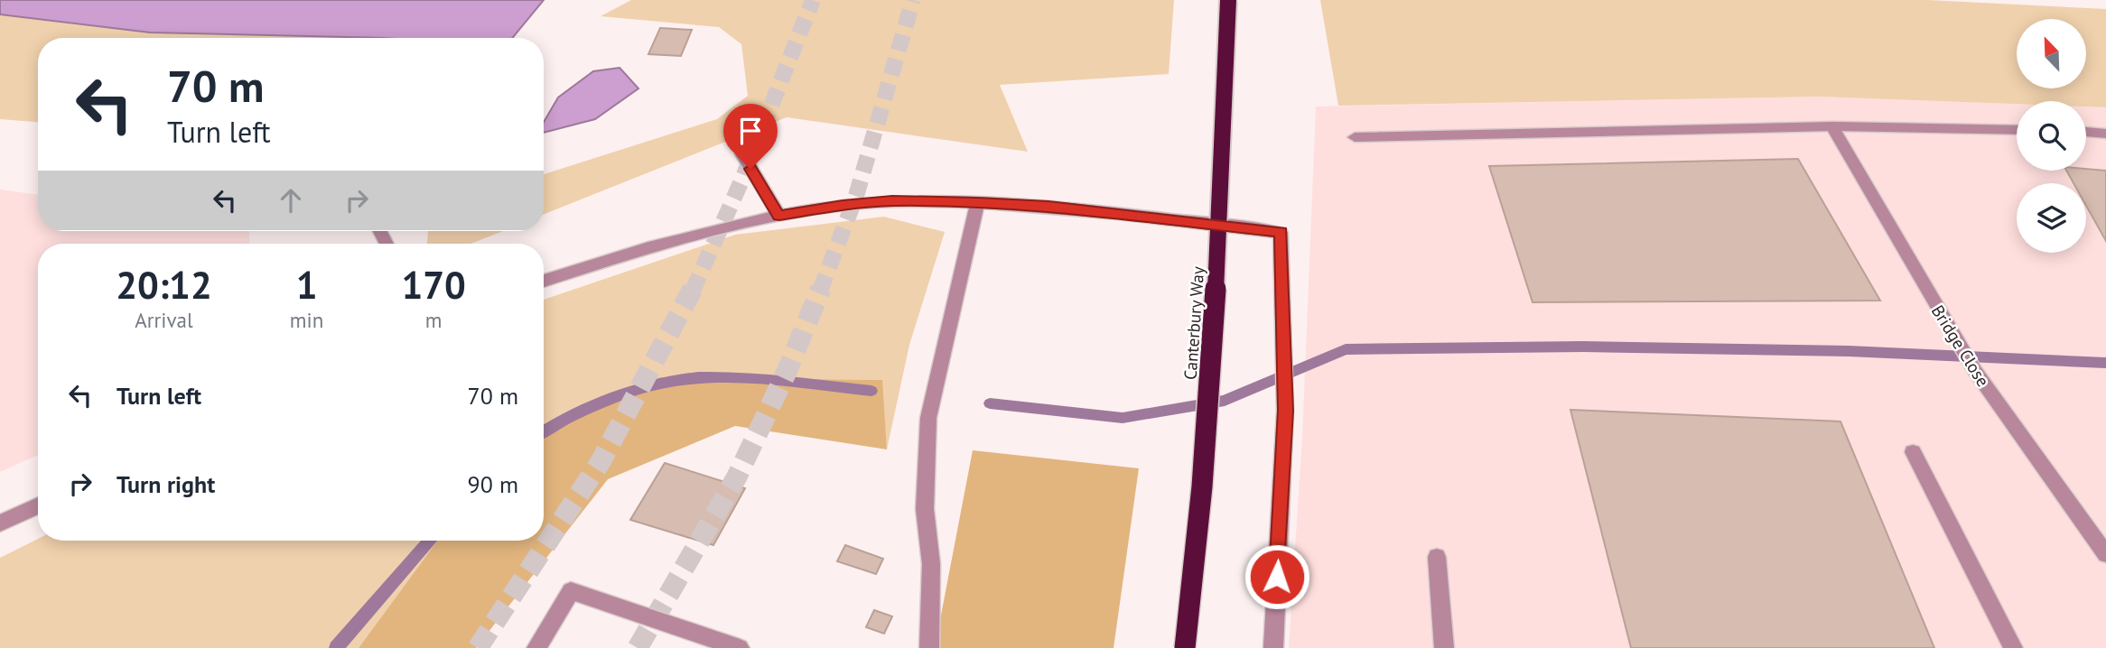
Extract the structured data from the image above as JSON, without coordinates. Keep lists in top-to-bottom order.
{
  "streets": {
    "highway": ["Canterbury Way"],
    "street": ["Bridge Close"]
  },
  "north": "top left",
  "page": {
    "turn": ["70 m", "Turn left"],
    "eta": [
      "20:12",
      "Arrival",
      "1",
      "min",
      "170",
      "m"
    ],
    "list": [
      {
        "name": "Turn left",
        "value": "70 m"
      },
      {
        "name": "Turn right",
        "value": "90 m"
      }
    ]
  }
}
